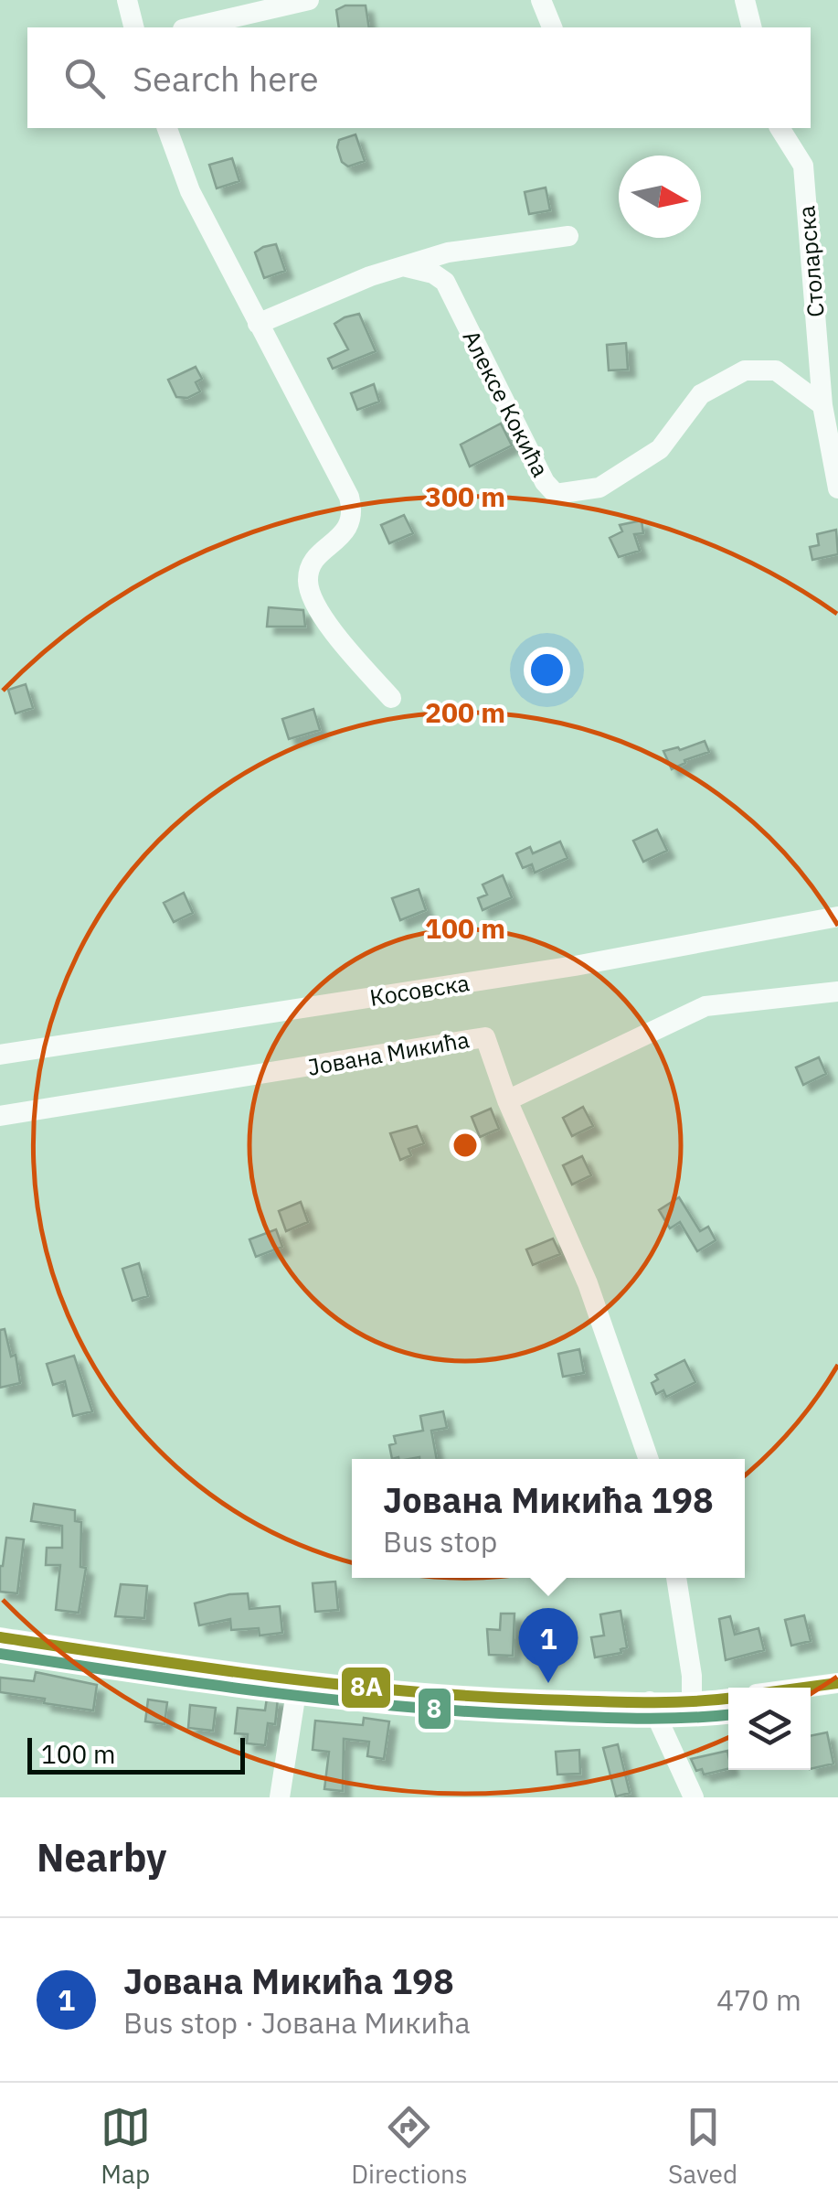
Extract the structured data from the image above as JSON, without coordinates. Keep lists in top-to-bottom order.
{
  "streets": {
    "street": [
      "Столарска",
      "Алексе Кокића",
      "Косовска",
      "Јована Микића"
    ]
  },
  "crossings": [
    ["Столарска", "Алексе Кокића"]
  ],
  "lines": ["transit line 8A", "transit line 8"],
  "scale_bar": "100 m",
  "north": "right",
  "page": {
    "search": "Search here",
    "popup": ["Јована Микића 198", "Bus stop"],
    "pins": "1",
    "scale": "100 m",
    "heading": "Nearby",
    "list": [
      {
        "mark": "1",
        "name": "Јована Микића 198",
        "note": "Bus stop · Јована Микића",
        "value": "470 m"
      }
    ],
    "nav": ["Map", "Directions", "Saved"]
  },
  "rings": ["300 m", "200 m", "100 m"]
}
